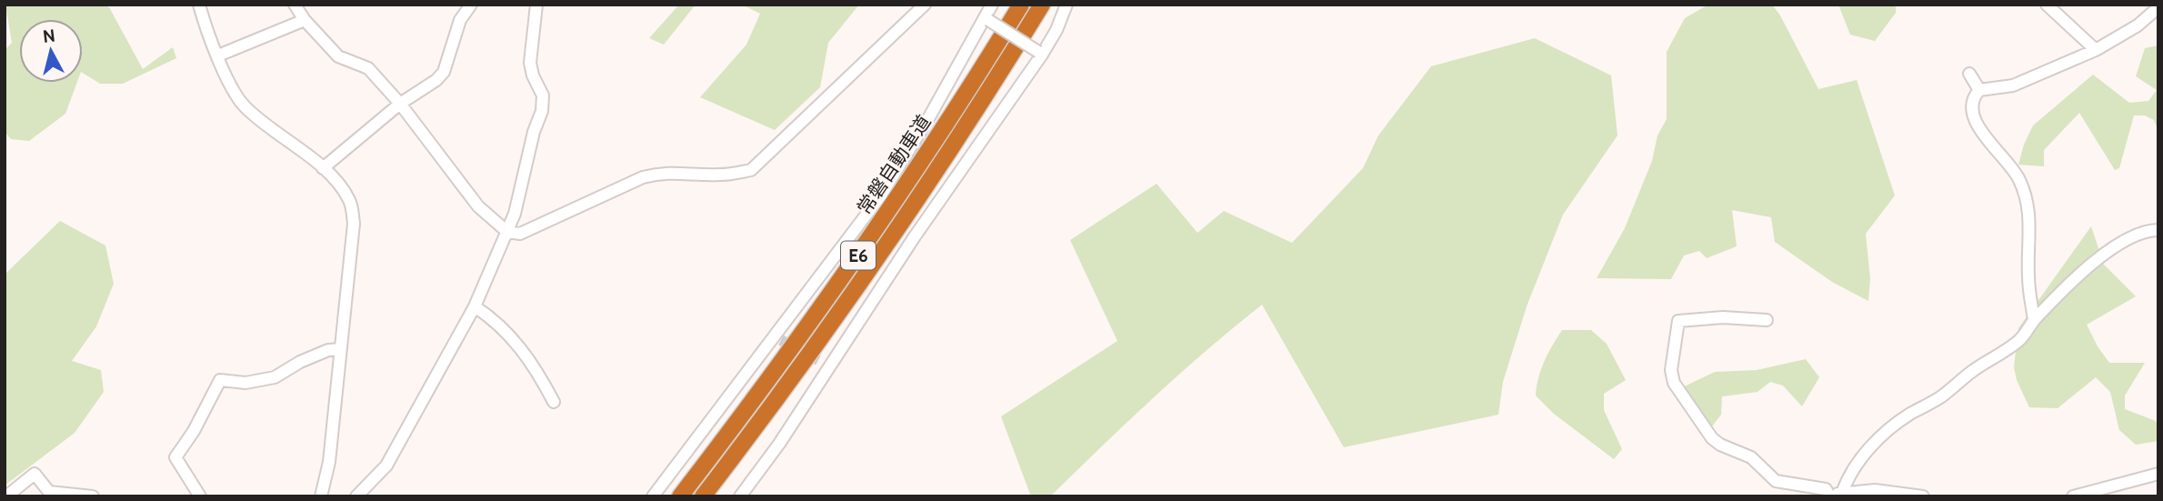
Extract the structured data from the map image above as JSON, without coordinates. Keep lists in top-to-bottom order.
{
  "streets": {
    "highway": ["常磐自動車道", "E6"]
  },
  "north": "top"
}
